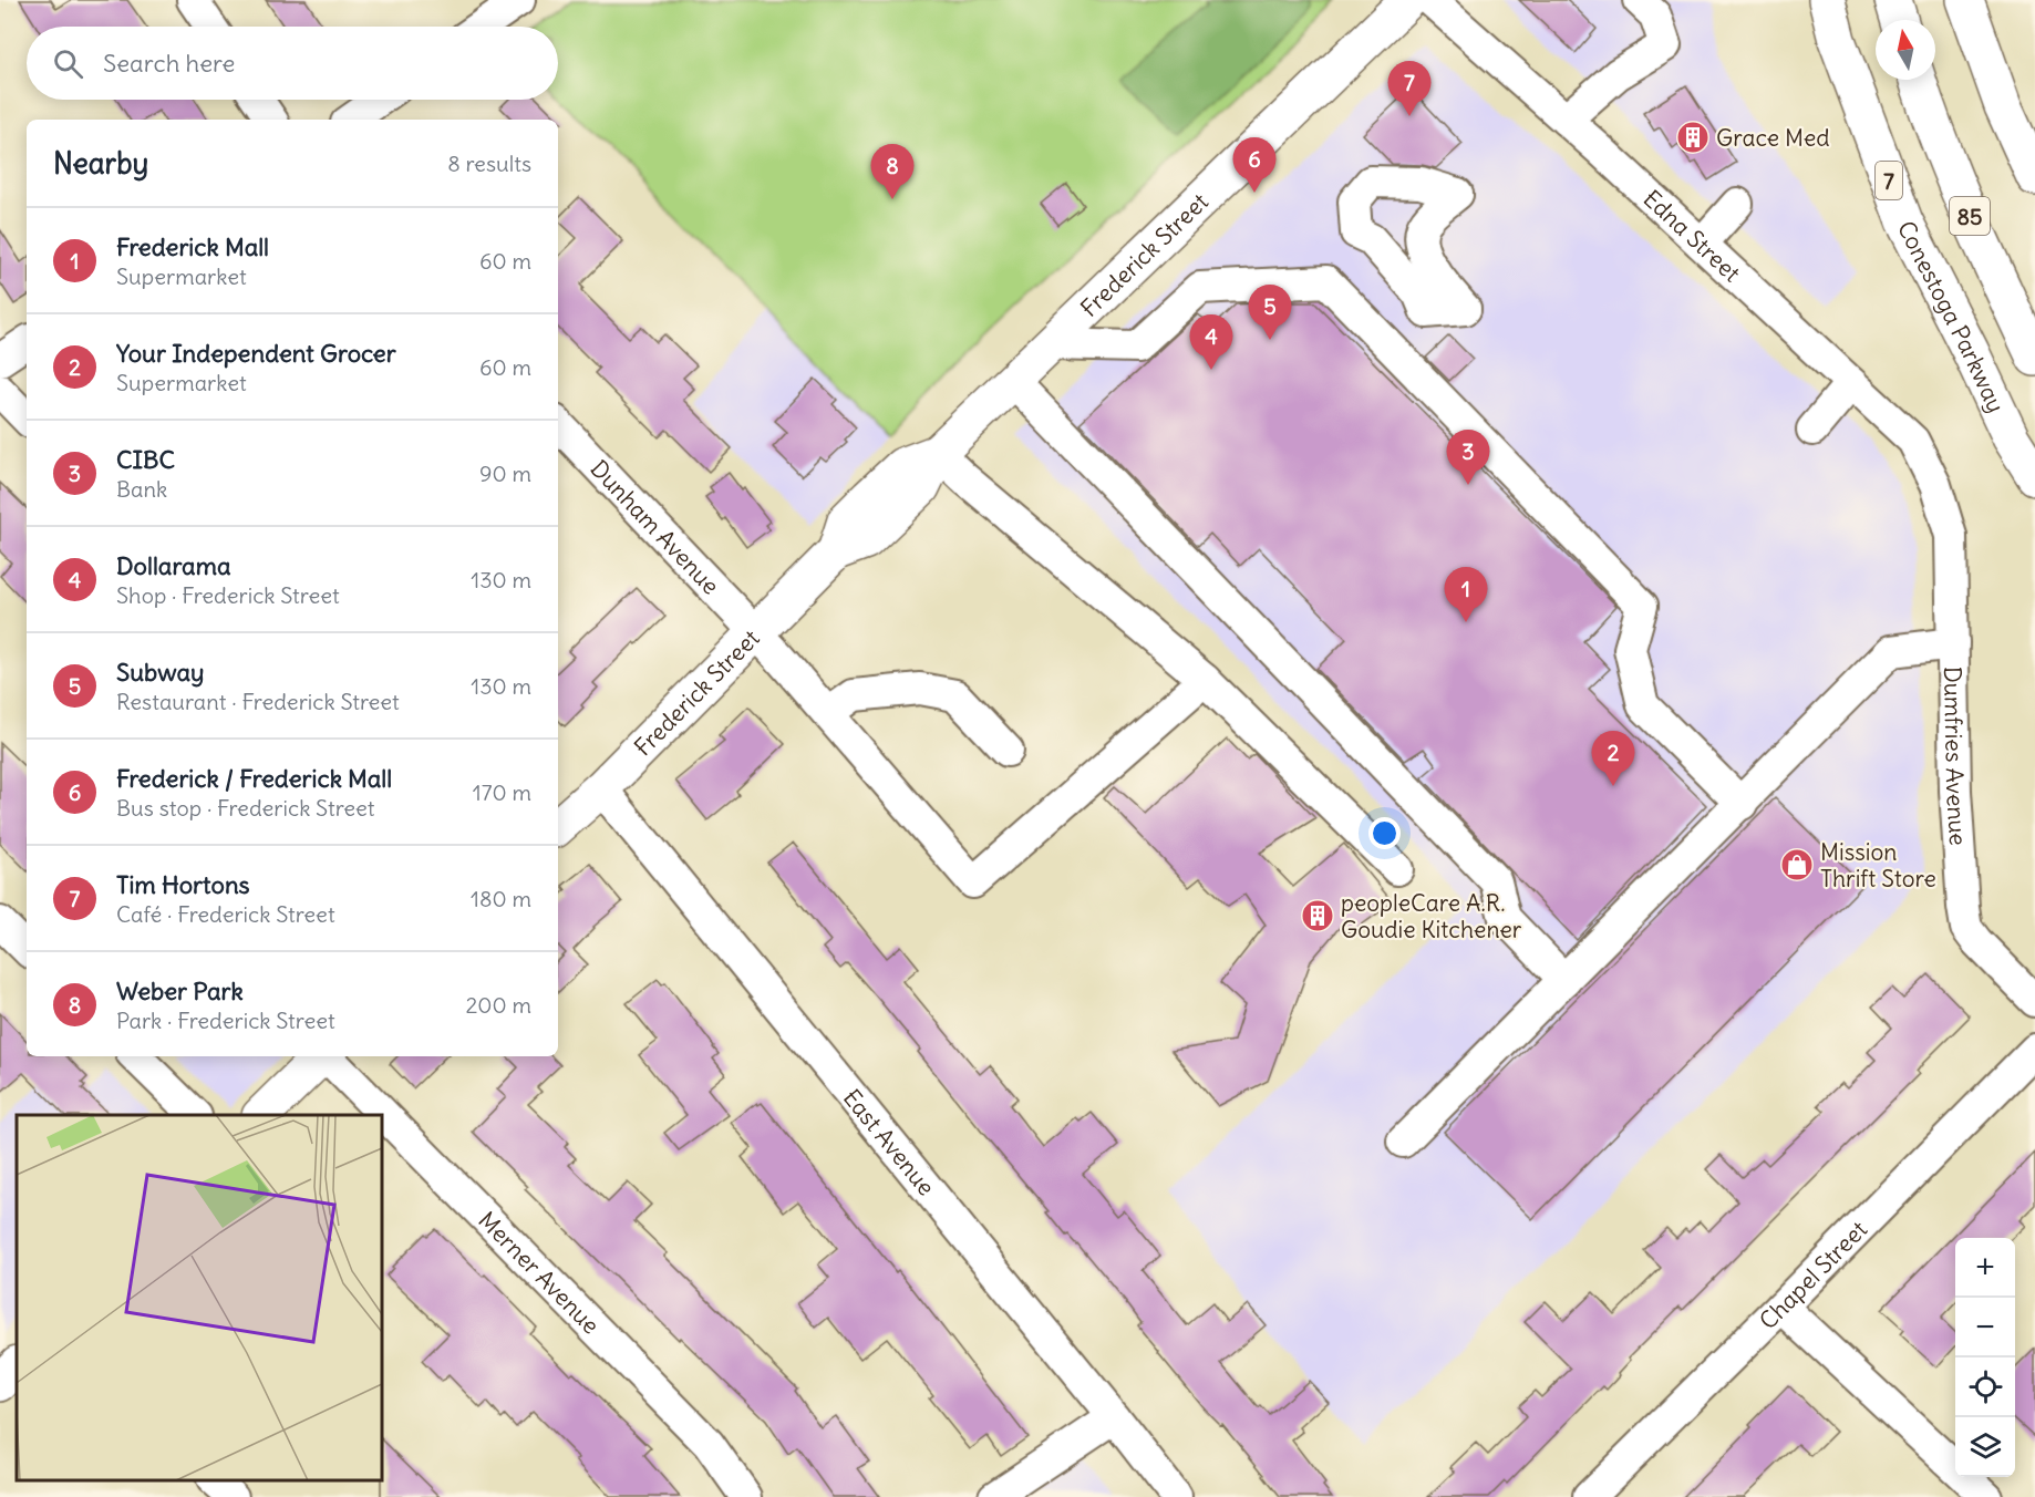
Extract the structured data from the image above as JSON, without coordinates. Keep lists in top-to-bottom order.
{
  "streets": {
    "main road": [
      "7",
      "85",
      "Frederick Street",
      "Conestoga Parkway"
    ],
    "street": [
      "Edna Street",
      "Dunham Avenue",
      "Dumfries Avenue",
      "East Avenue",
      "Merner Avenue",
      "Chapel Street"
    ]
  },
  "crossings": [
    ["Edna Street", "Dumfries Avenue"],
    ["Frederick Street", "Dunham Avenue"],
    ["Frederick Street", "East Avenue"]
  ],
  "places": {
    "building": ["Grace Med", "peopleCare A.R. Goudie Kitchener"],
    "shop": ["Mission Thrift Store"]
  },
  "north": "top",
  "page": {
    "search": "Search here",
    "pins": [
      "7",
      "6",
      "8",
      "5",
      "4",
      "3",
      "1",
      "2"
    ],
    "heading": ["Nearby", "8 results"],
    "list": [
      {
        "mark": "1",
        "name": "Frederick Mall",
        "note": "Supermarket",
        "value": "60 m"
      },
      {
        "mark": "2",
        "name": "Your Independent Grocer",
        "note": "Supermarket",
        "value": "60 m"
      },
      {
        "mark": "3",
        "name": "CIBC",
        "note": "Bank",
        "value": "90 m"
      },
      {
        "mark": "4",
        "name": "Dollarama",
        "note": "Shop · Frederick Street",
        "value": "130 m"
      },
      {
        "mark": "5",
        "name": "Subway",
        "note": "Restaurant · Frederick Street",
        "value": "130 m"
      },
      {
        "mark": "6",
        "name": "Frederick / Frederick Mall",
        "note": "Bus stop · Frederick Street",
        "value": "170 m"
      },
      {
        "mark": "7",
        "name": "Tim Hortons",
        "note": "Café · Frederick Street",
        "value": "180 m"
      },
      {
        "mark": "8",
        "name": "Weber Park",
        "note": "Park · Frederick Street",
        "value": "200 m"
      }
    ],
    "map_buttons": ["+", "−"]
  }
}
